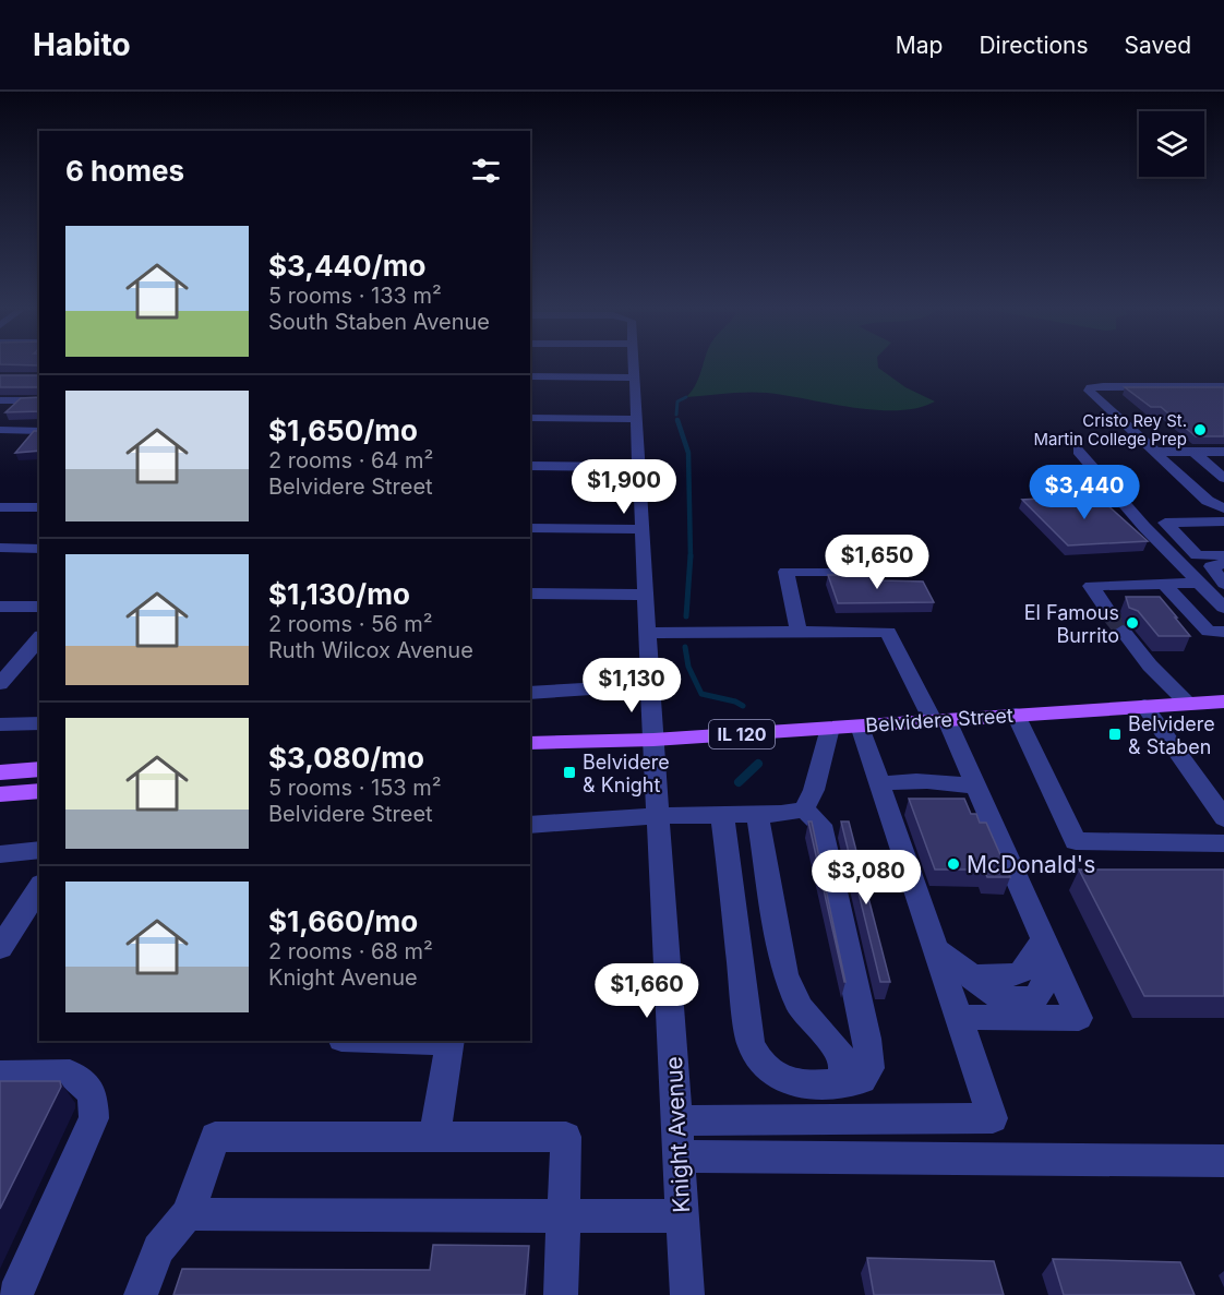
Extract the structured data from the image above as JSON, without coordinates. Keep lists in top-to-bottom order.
{
  "streets": {
    "main road": ["Belvidere Street", "IL 120"],
    "street": ["Knight Avenue"]
  },
  "crossings": [
    ["Belvidere Street", "IL 120"],
    ["Belvidere Street", "Knight Avenue"],
    ["IL 120", "Knight Avenue"]
  ],
  "places": {
    "other": ["Cristo Rey St. Martin College Prep", "El Famous Burrito", "McDonald's"],
    "transit": ["Belvidere & Staben", "Belvidere & Knight"]
  },
  "page": {
    "header": "Habito",
    "nav": ["Map", "Directions", "Saved"],
    "heading": "6 homes",
    "list": [
      {
        "name": "$3,440/mo",
        "note": "5 rooms · 133 m² · South Staben Avenue"
      },
      {
        "name": "$1,650/mo",
        "note": "2 rooms · 64 m² · Belvidere Street"
      },
      {
        "name": "$1,130/mo",
        "note": "2 rooms · 56 m² · Ruth Wilcox Avenue"
      },
      {
        "name": "$3,080/mo",
        "note": "5 rooms · 153 m² · Belvidere Street"
      },
      {
        "name": "$1,660/mo",
        "note": "2 rooms · 68 m² · Knight Avenue"
      }
    ],
    "price": [
      "$1,900",
      "$3,440",
      "$1,650",
      "$1,130",
      "$3,080",
      "$1,660"
    ]
  }
}
